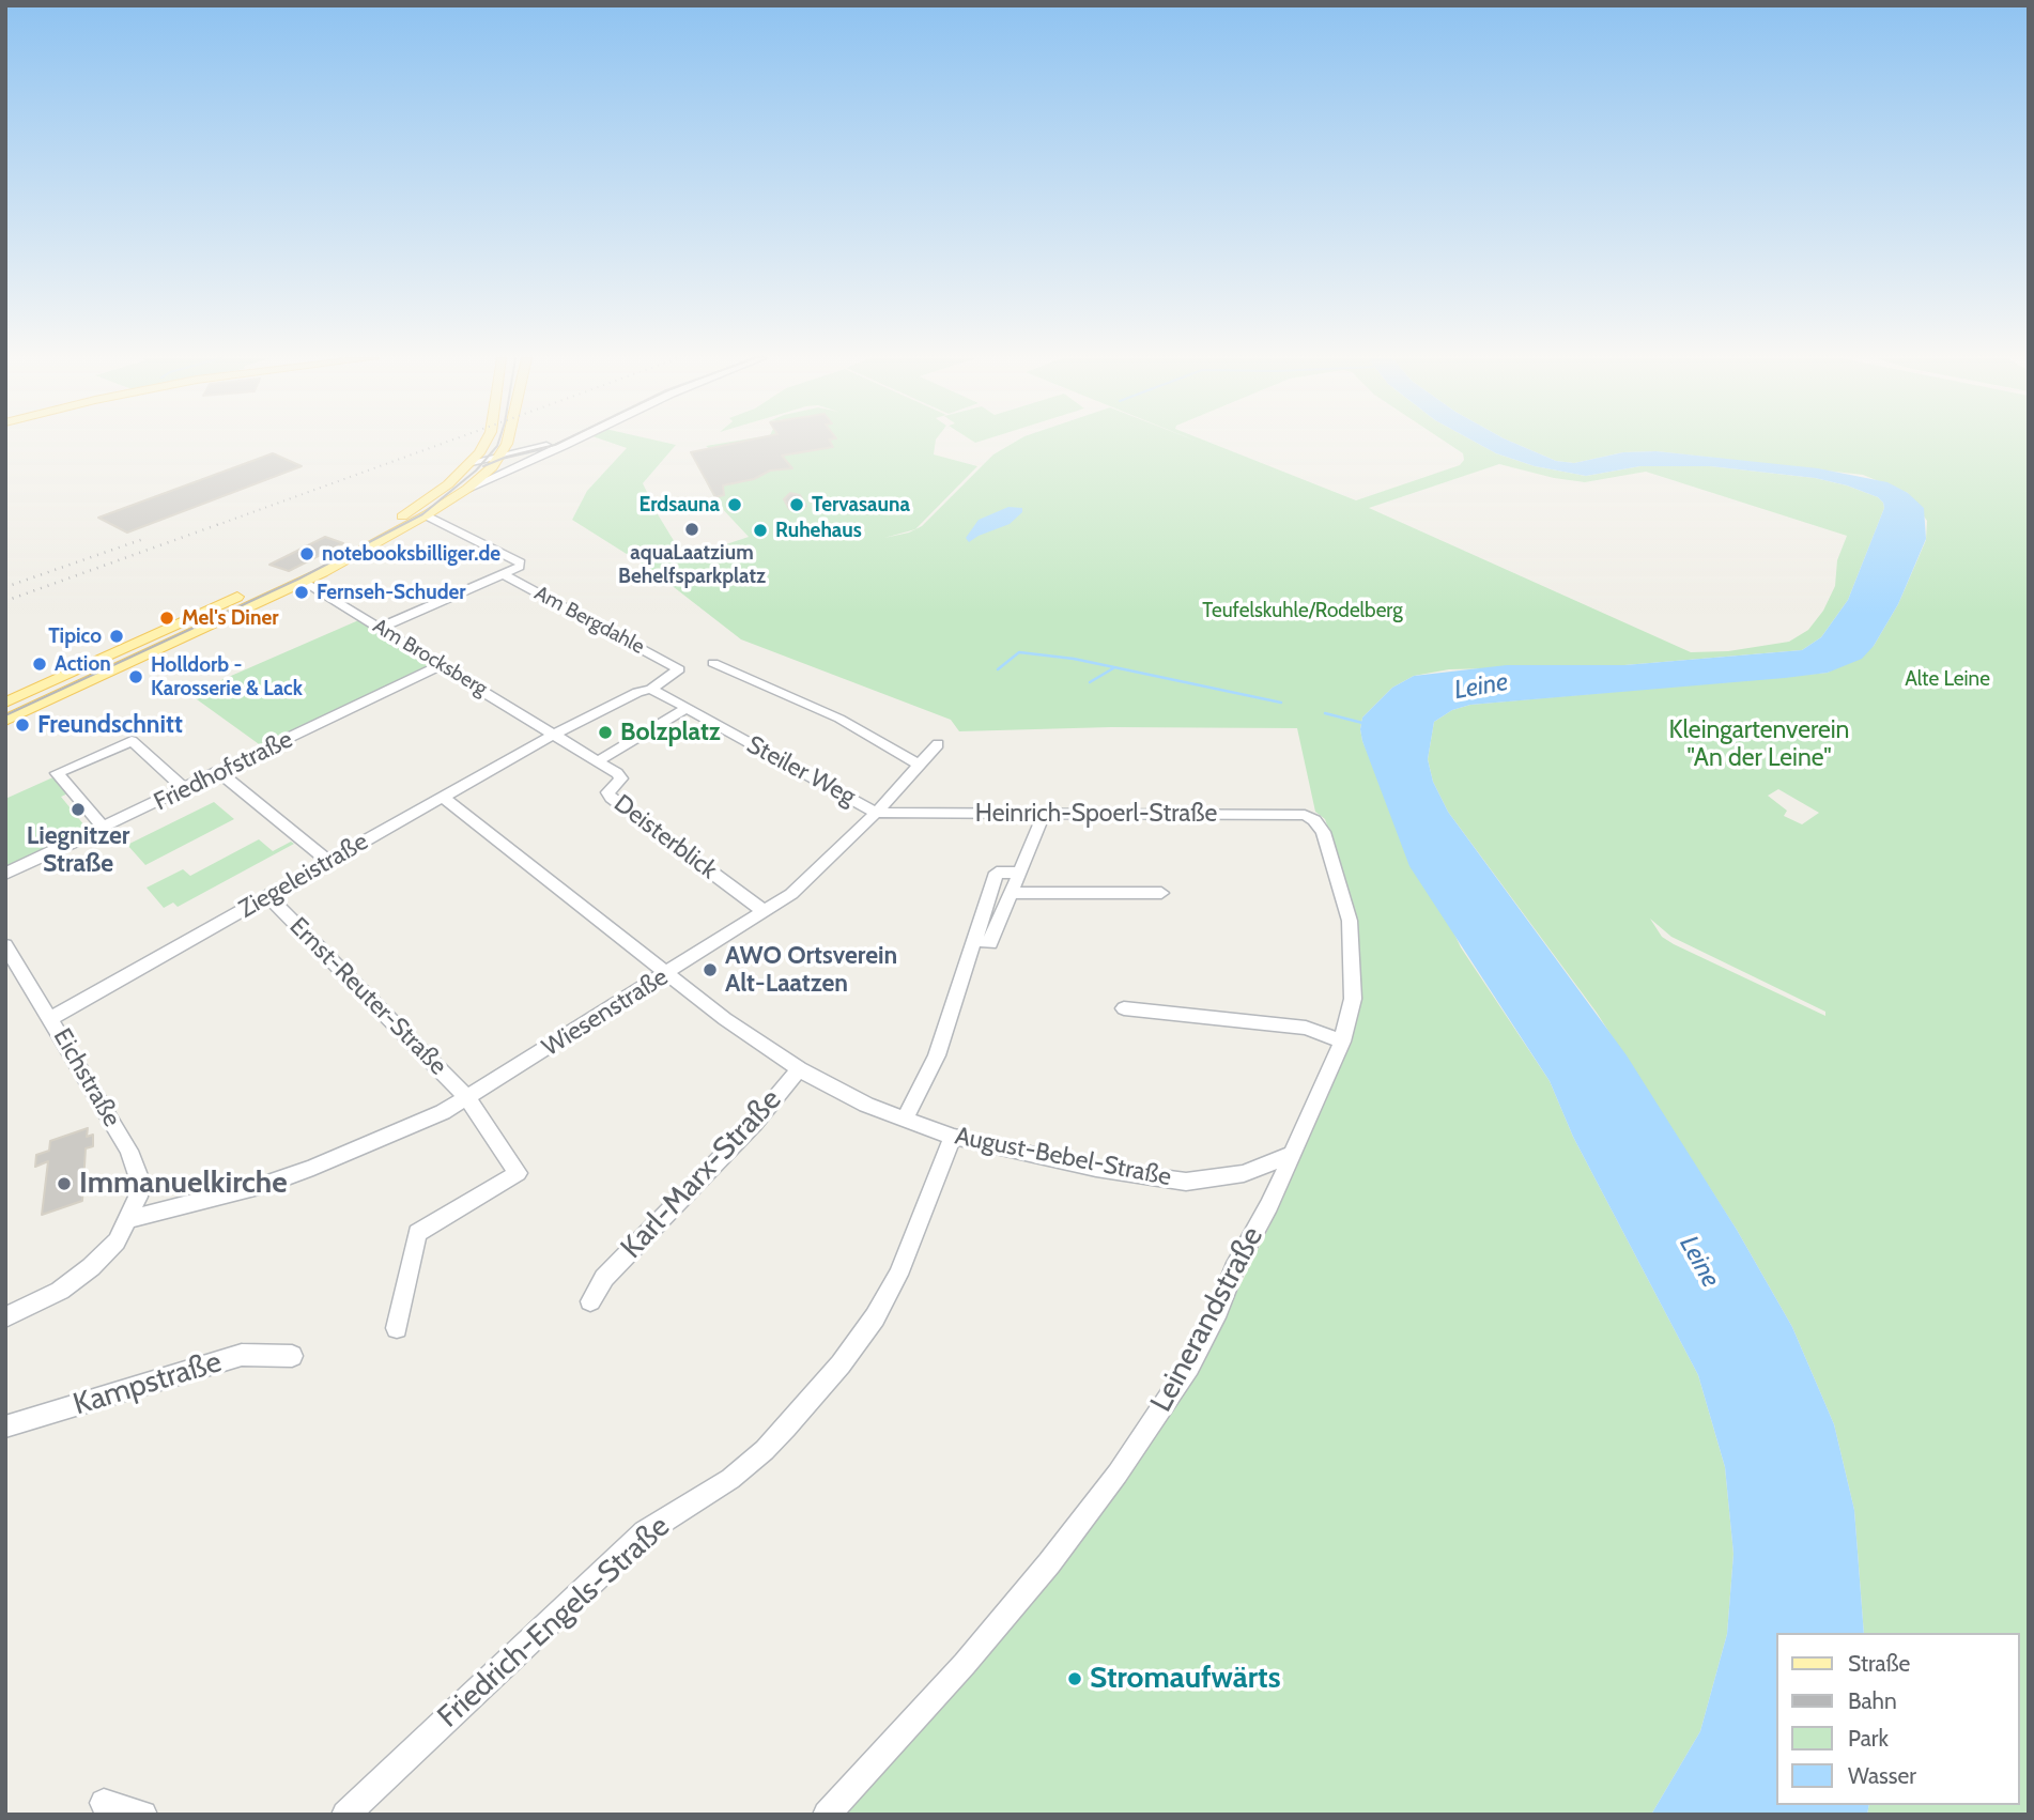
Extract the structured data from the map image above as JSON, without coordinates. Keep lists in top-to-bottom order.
{
  "streets": {
    "street": [
      "Am Bergdahle",
      "Am Brocksberg",
      "Friedhofstraße",
      "Steiler Weg",
      "Heinrich-Spoerl-Straße",
      "Deisterblick",
      "Ziegeleistraße",
      "Ernst-Reuter-Straße",
      "Wiesenstraße",
      "Eichstraße",
      "August-Bebel-Straße",
      "Karl-Marx-Straße",
      "Leinerandstraße",
      "Kampstraße",
      "Friedrich-Engels-Straße"
    ]
  },
  "crossings": [
    ["Am Bergdahle", "Ziegeleistraße"],
    ["Am Brocksberg", "Friedhofstraße"],
    ["Am Brocksberg", "Deisterblick"],
    ["Am Brocksberg", "Ziegeleistraße"],
    ["Steiler Weg", "Heinrich-Spoerl-Straße"],
    ["Steiler Weg", "Ziegeleistraße"],
    ["Steiler Weg", "Wiesenstraße"],
    ["Heinrich-Spoerl-Straße", "Wiesenstraße"],
    ["Heinrich-Spoerl-Straße", "Leinerandstraße"],
    ["Deisterblick", "Wiesenstraße"],
    ["Ziegeleistraße", "Ernst-Reuter-Straße"],
    ["Ziegeleistraße", "Eichstraße"],
    ["Ziegeleistraße", "August-Bebel-Straße"],
    ["Ernst-Reuter-Straße", "Wiesenstraße"],
    ["Wiesenstraße", "Eichstraße"],
    ["Wiesenstraße", "August-Bebel-Straße"],
    ["August-Bebel-Straße", "Karl-Marx-Straße"],
    ["August-Bebel-Straße", "Leinerandstraße"],
    ["August-Bebel-Straße", "Friedrich-Engels-Straße"]
  ],
  "water": ["Leine"],
  "parks": ["Teufelskuhle/Rodelberg", "Alte Leine", "Kleingartenverein \"An der Leine\""],
  "places": [
    "Erdsauna",
    "Tervasauna",
    "aquaLaatzium Behelfsparkplatz",
    "Ruhehaus",
    "notebooksbilliger.de",
    "Fernseh-Schuder",
    "Mel's Diner",
    "Tipico",
    "Action",
    "Holldorb - Karosserie & Lack",
    "Freundschnitt",
    "Bolzplatz",
    "Liegnitzer Straße",
    "AWO Ortsverein Alt-Laatzen",
    "Immanuelkirche",
    "Stromaufwärts"
  ],
  "legend": [
    "Straße",
    "Bahn",
    "Park",
    "Wasser"
  ]
}
